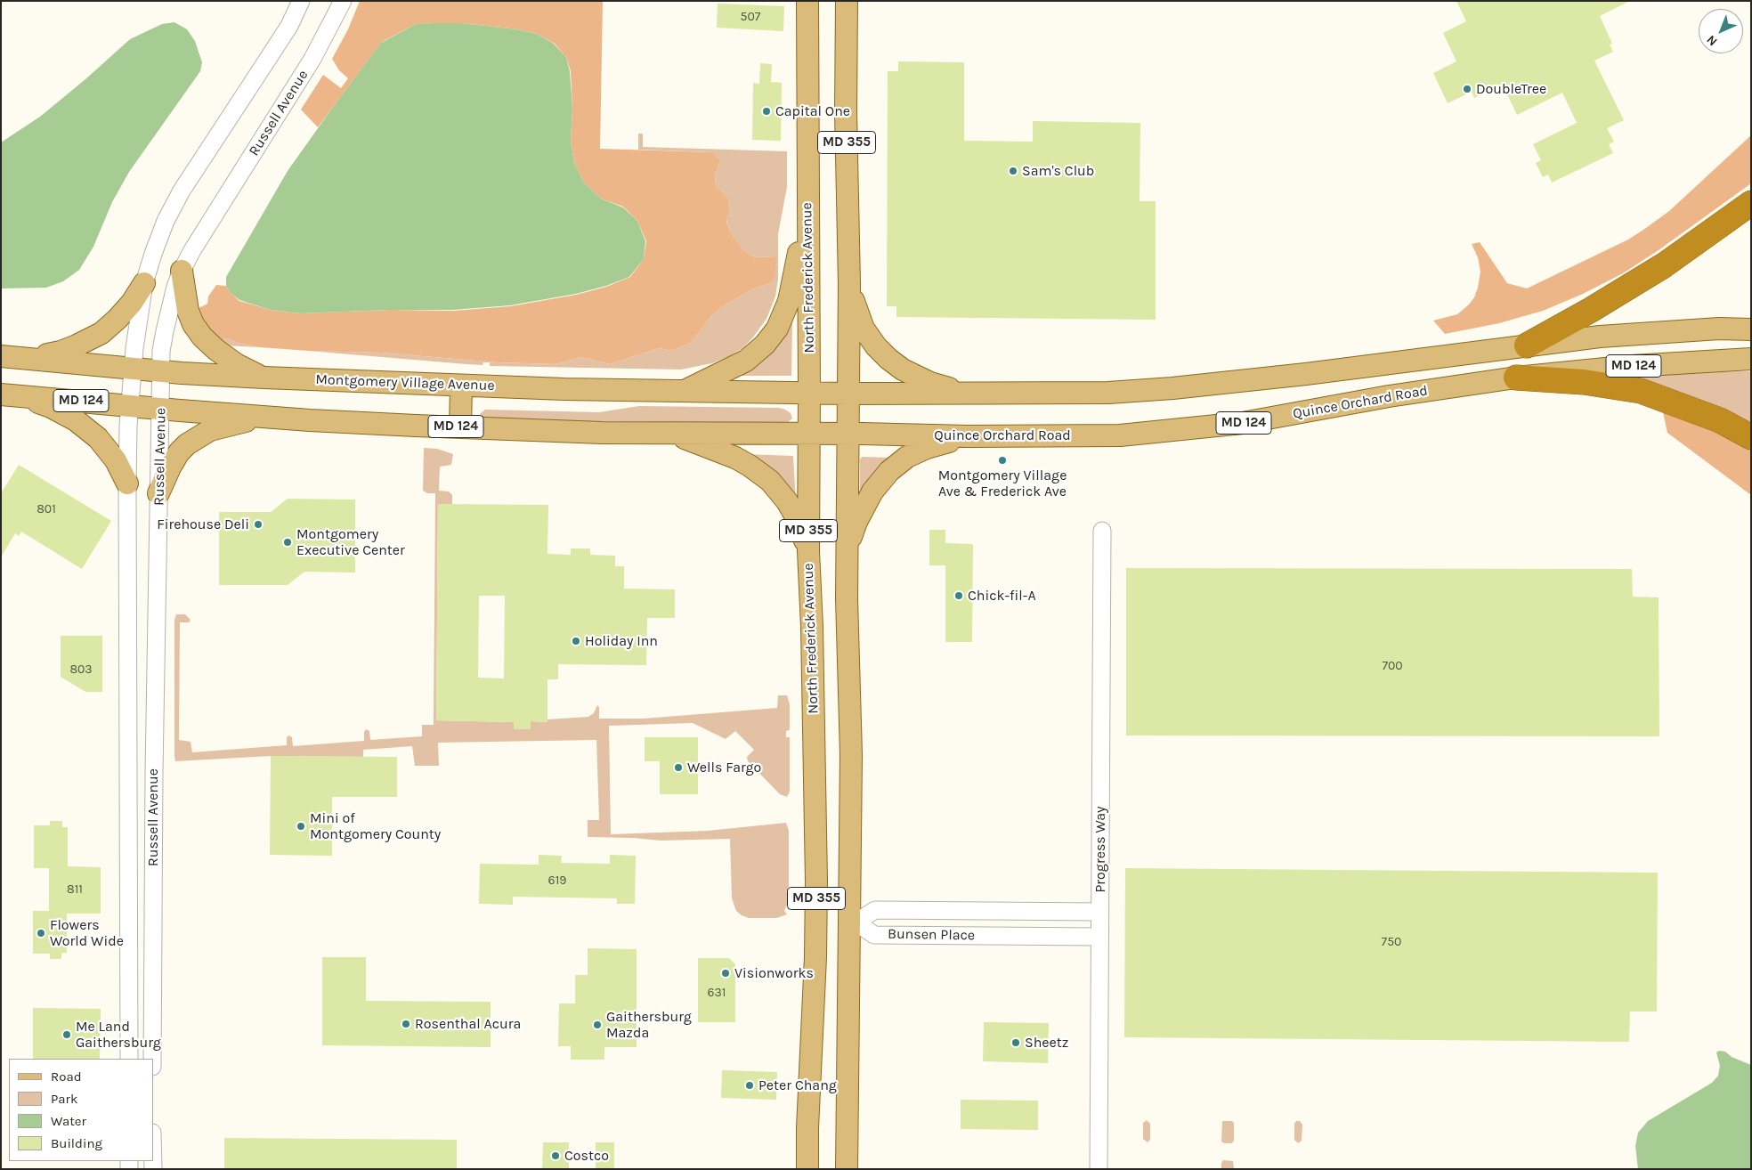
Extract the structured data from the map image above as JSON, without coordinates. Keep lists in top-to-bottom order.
{
  "streets": {
    "main road": [
      "MD 355",
      "North Frederick Avenue",
      "MD 124",
      "Montgomery Village Avenue",
      "Quince Orchard Road"
    ],
    "street": ["Russell Avenue", "Progress Way", "Bunsen Place"]
  },
  "crossings": [
    ["Russell Avenue", "MD 124"],
    ["Russell Avenue", "Montgomery Village Avenue"],
    ["MD 355", "MD 124"],
    ["MD 355", "Quince Orchard Road"],
    ["North Frederick Avenue", "MD 124"],
    ["North Frederick Avenue", "Montgomery Village Avenue"],
    ["North Frederick Avenue", "Quince Orchard Road"],
    ["MD 124", "Montgomery Village Avenue"],
    ["MD 124", "Quince Orchard Road"],
    ["Progress Way", "Bunsen Place"]
  ],
  "places": [
    "DoubleTree",
    "Capital One",
    "Sam's Club",
    "Montgomery Village Ave & Frederick Ave",
    "Firehouse Deli",
    "Montgomery Executive Center",
    "Chick-fil-A",
    "Holiday Inn",
    "Wells Fargo",
    "Mini of Montgomery County",
    "Flowers World Wide",
    "Visionworks",
    "Rosenthal Acura",
    "Gaithersburg Mazda",
    "Me Land Gaithersburg",
    "Sheetz",
    "Peter Chang",
    "Costco"
  ],
  "house_numbers": [
    "507",
    "801",
    "700",
    "803",
    "619",
    "811",
    "750",
    "631"
  ],
  "legend": [
    "Road",
    "Park",
    "Water",
    "Building"
  ],
  "north": "bottom left"
}
